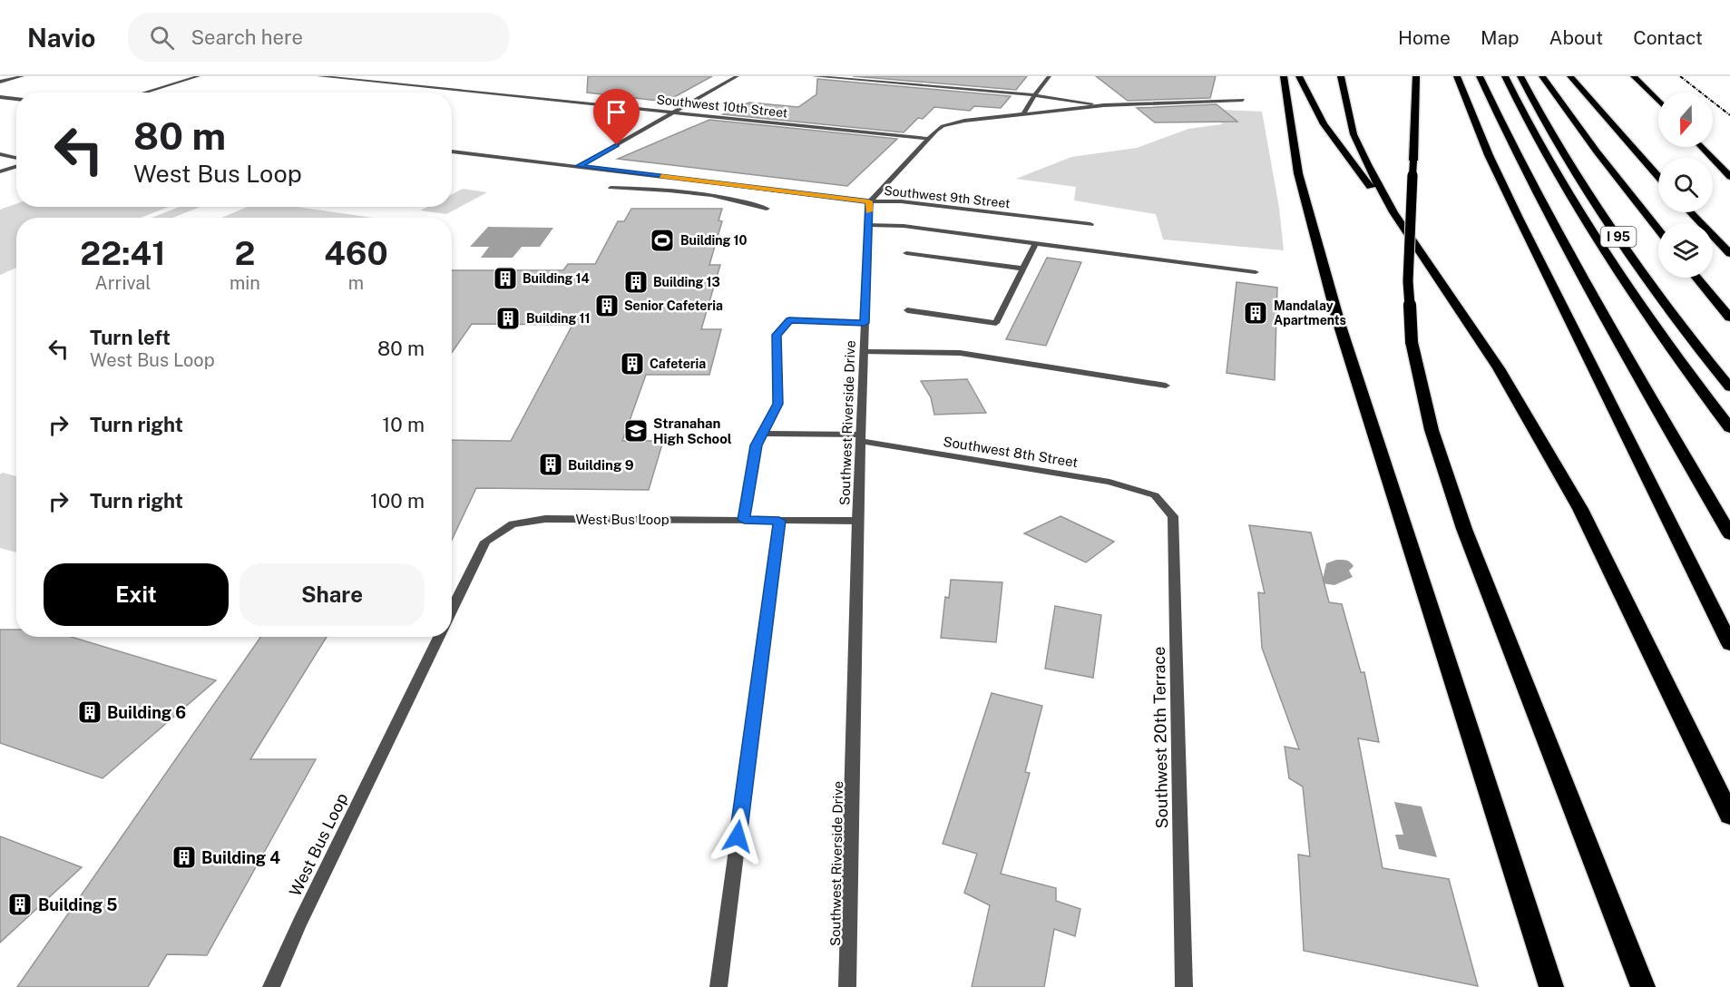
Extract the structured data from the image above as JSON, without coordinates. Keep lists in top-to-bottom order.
{
  "streets": {
    "highway": ["I 95"],
    "street": [
      "Southwest 10th Street",
      "Southwest 9th Street",
      "Southwest Riverside Drive",
      "Southwest 8th Street",
      "West Bus Loop",
      "Southwest 20th Terrace"
    ]
  },
  "crossings": [
    ["Southwest 9th Street", "Southwest Riverside Drive"],
    ["Southwest Riverside Drive", "Southwest 8th Street"],
    ["Southwest Riverside Drive", "West Bus Loop"],
    ["Southwest 8th Street", "Southwest 20th Terrace"]
  ],
  "places": {
    "sports": ["Building 10"],
    "building": [
      "Building 14",
      "Building 13",
      "Senior Cafeteria",
      "Mandalay Apartments",
      "Building 11",
      "Cafeteria",
      "Building 9",
      "Building 6",
      "Building 4",
      "Building 5"
    ],
    "school or university": ["Stranahan High School"]
  },
  "north": "bottom",
  "page": {
    "header": "Navio",
    "search": "Search here",
    "nav": [
      "Home",
      "Map",
      "About",
      "Contact"
    ],
    "turn": ["80 m", "West Bus Loop"],
    "eta": [
      "22:41",
      "Arrival",
      "2",
      "min",
      "460",
      "m"
    ],
    "list": [
      {
        "name": "Turn left",
        "note": "West Bus Loop",
        "value": "80 m"
      },
      {
        "name": "Turn right",
        "value": "10 m"
      },
      {
        "name": "Turn right",
        "value": "100 m"
      }
    ],
    "buttons": ["Exit", "Share"]
  }
}
